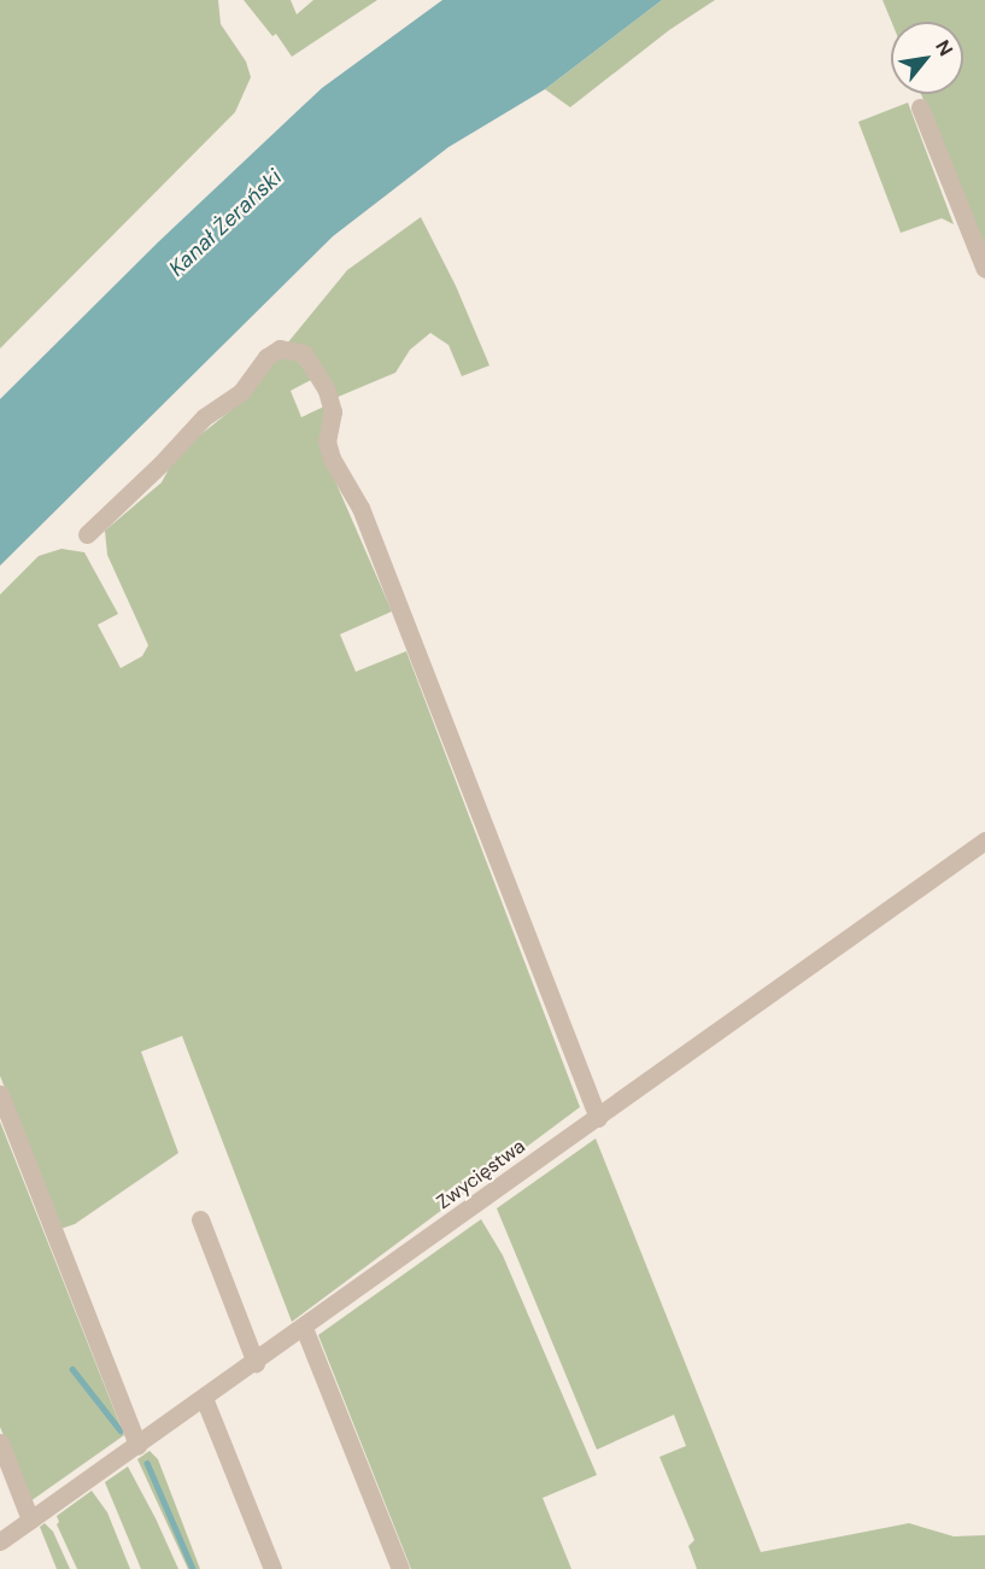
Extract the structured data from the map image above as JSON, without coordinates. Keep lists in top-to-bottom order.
{
  "streets": {
    "street": ["Zwycięstwa"]
  },
  "water": ["Kanał Żerański"],
  "north": "top right"
}
